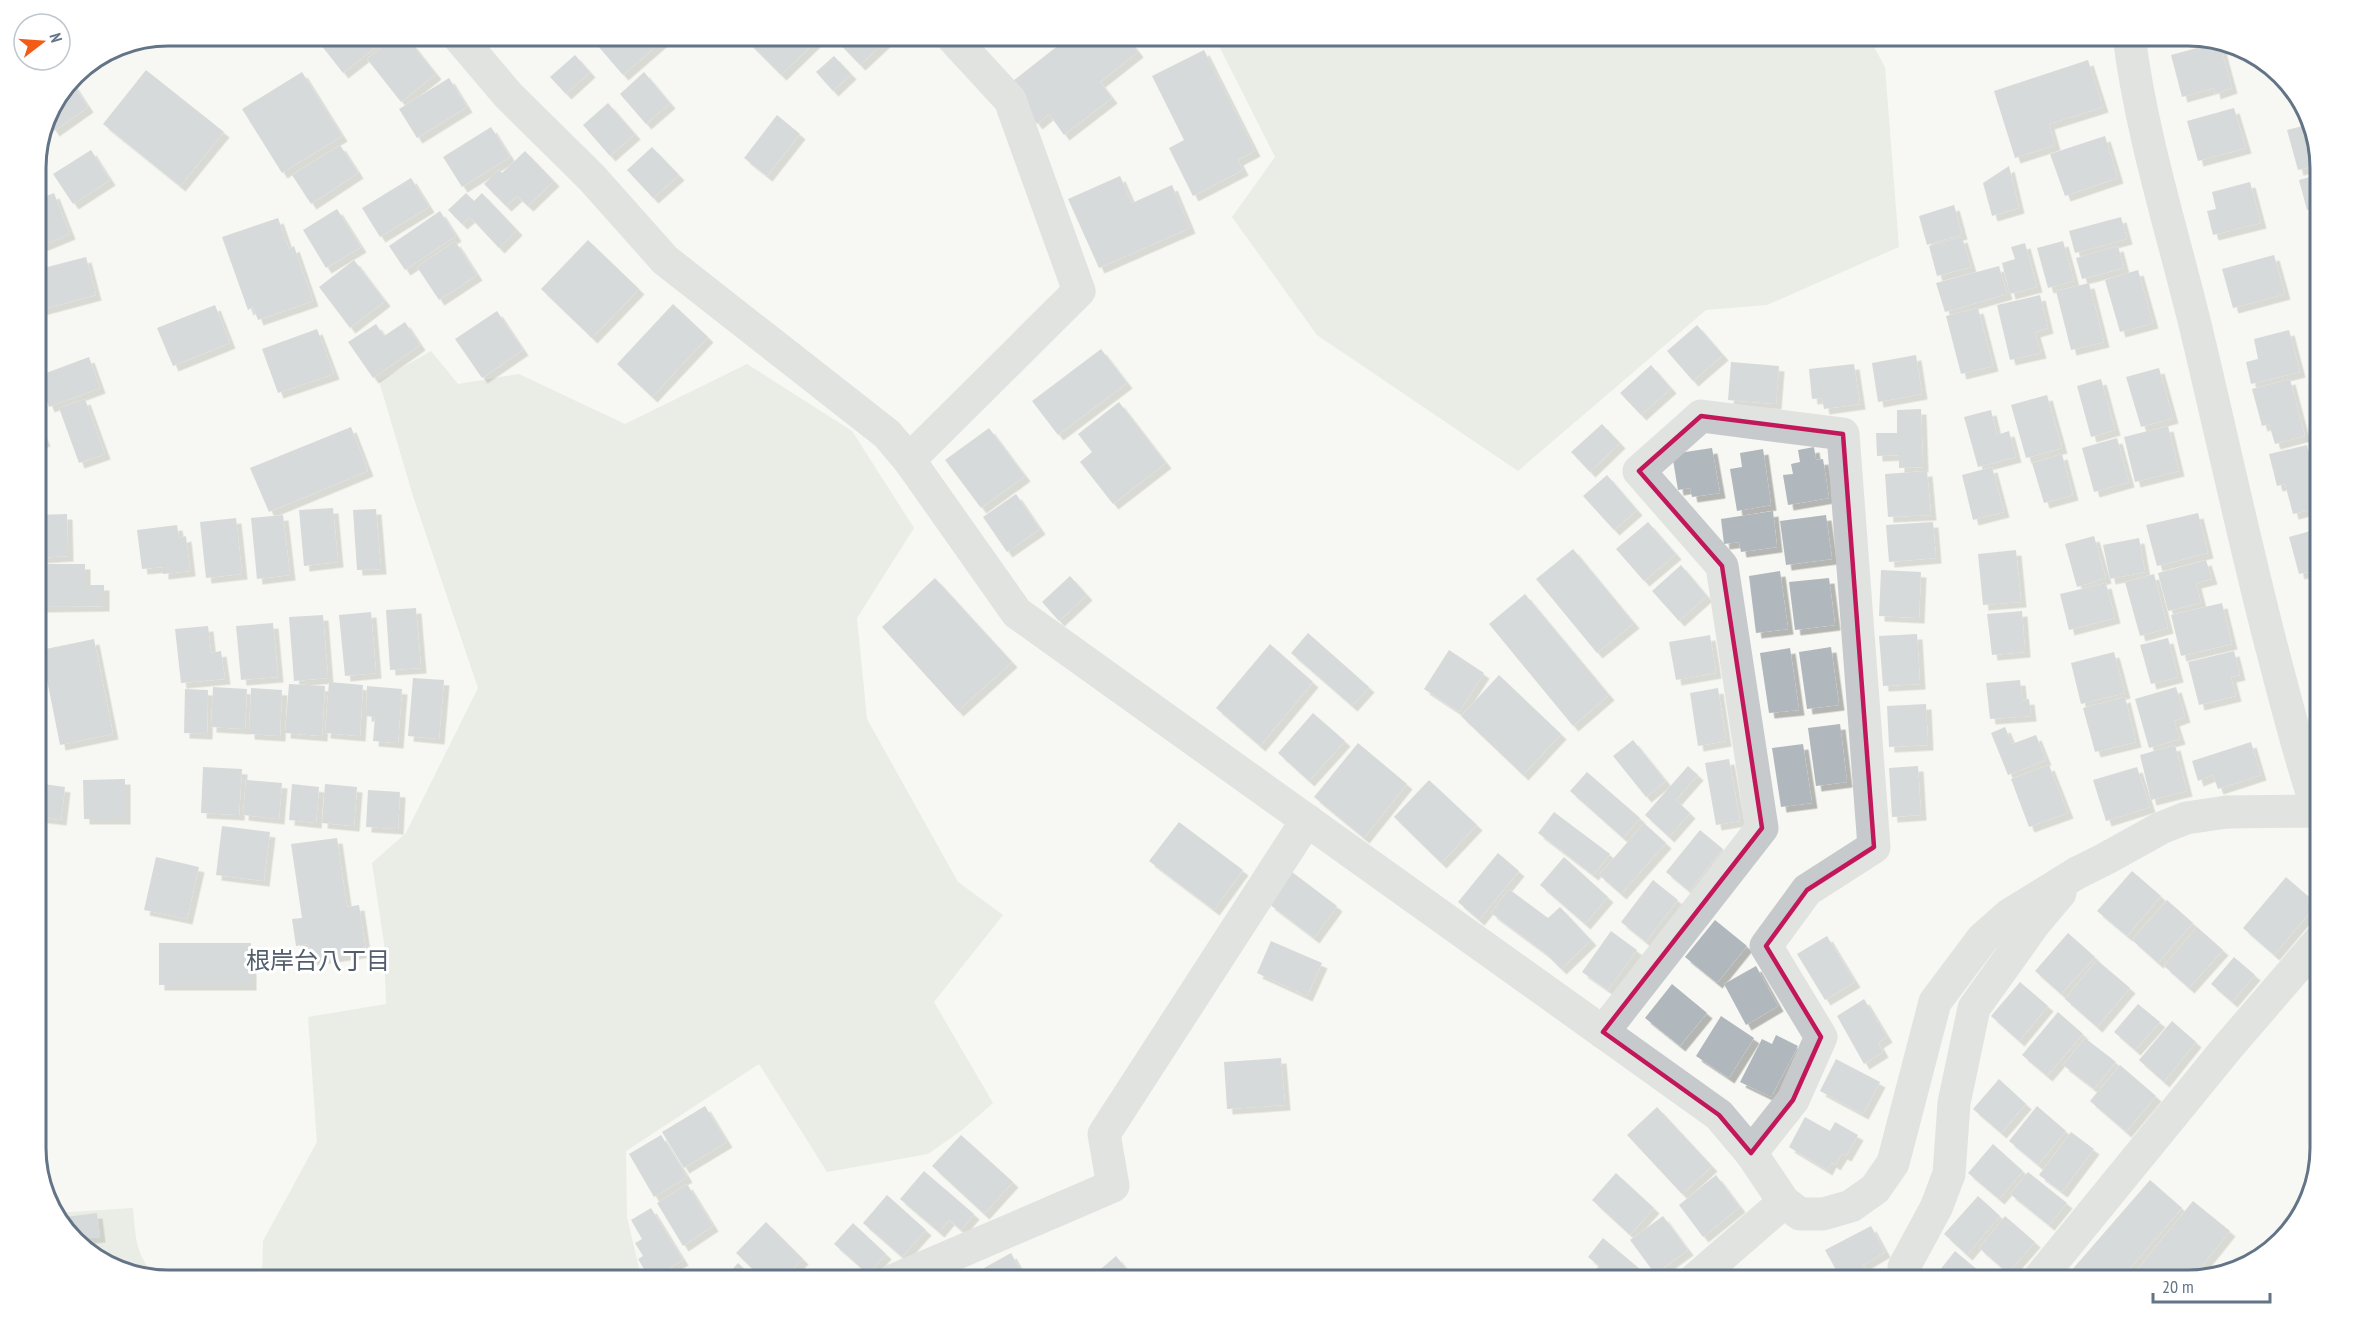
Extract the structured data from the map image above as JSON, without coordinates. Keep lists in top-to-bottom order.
{
  "districts": ["根岸台八丁目"],
  "scale_bar": "20 m",
  "north": "right"
}
